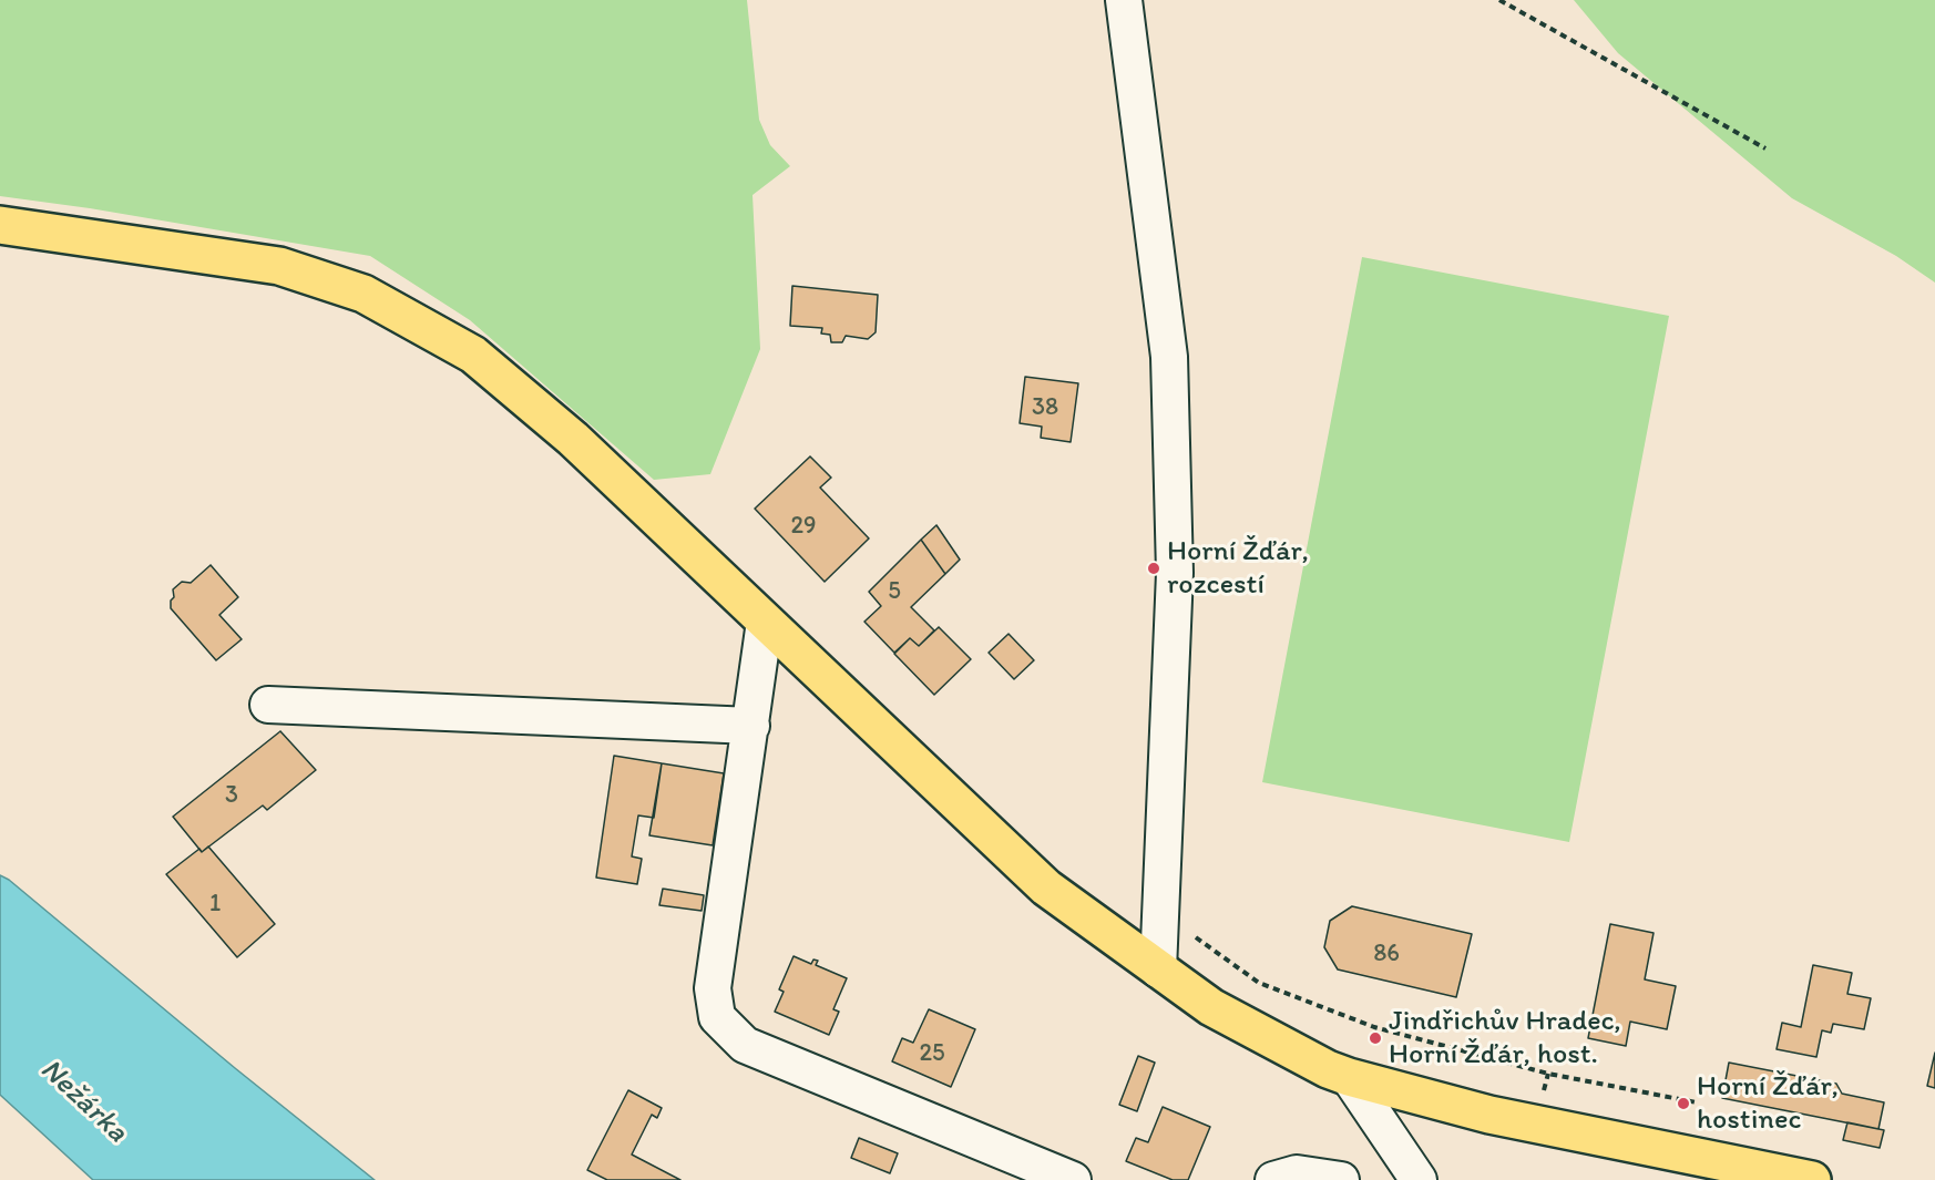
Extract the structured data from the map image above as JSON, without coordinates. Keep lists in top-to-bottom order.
{
  "water": ["Nežárka"],
  "places": ["Horní Žďár, rozcestí", "Jindřichův Hradec, Horní Žďár, host.", "Horní Žďár, hostinec"],
  "house_numbers": [
    "38",
    "29",
    "5",
    "3",
    "1",
    "86",
    "25"
  ]
}
